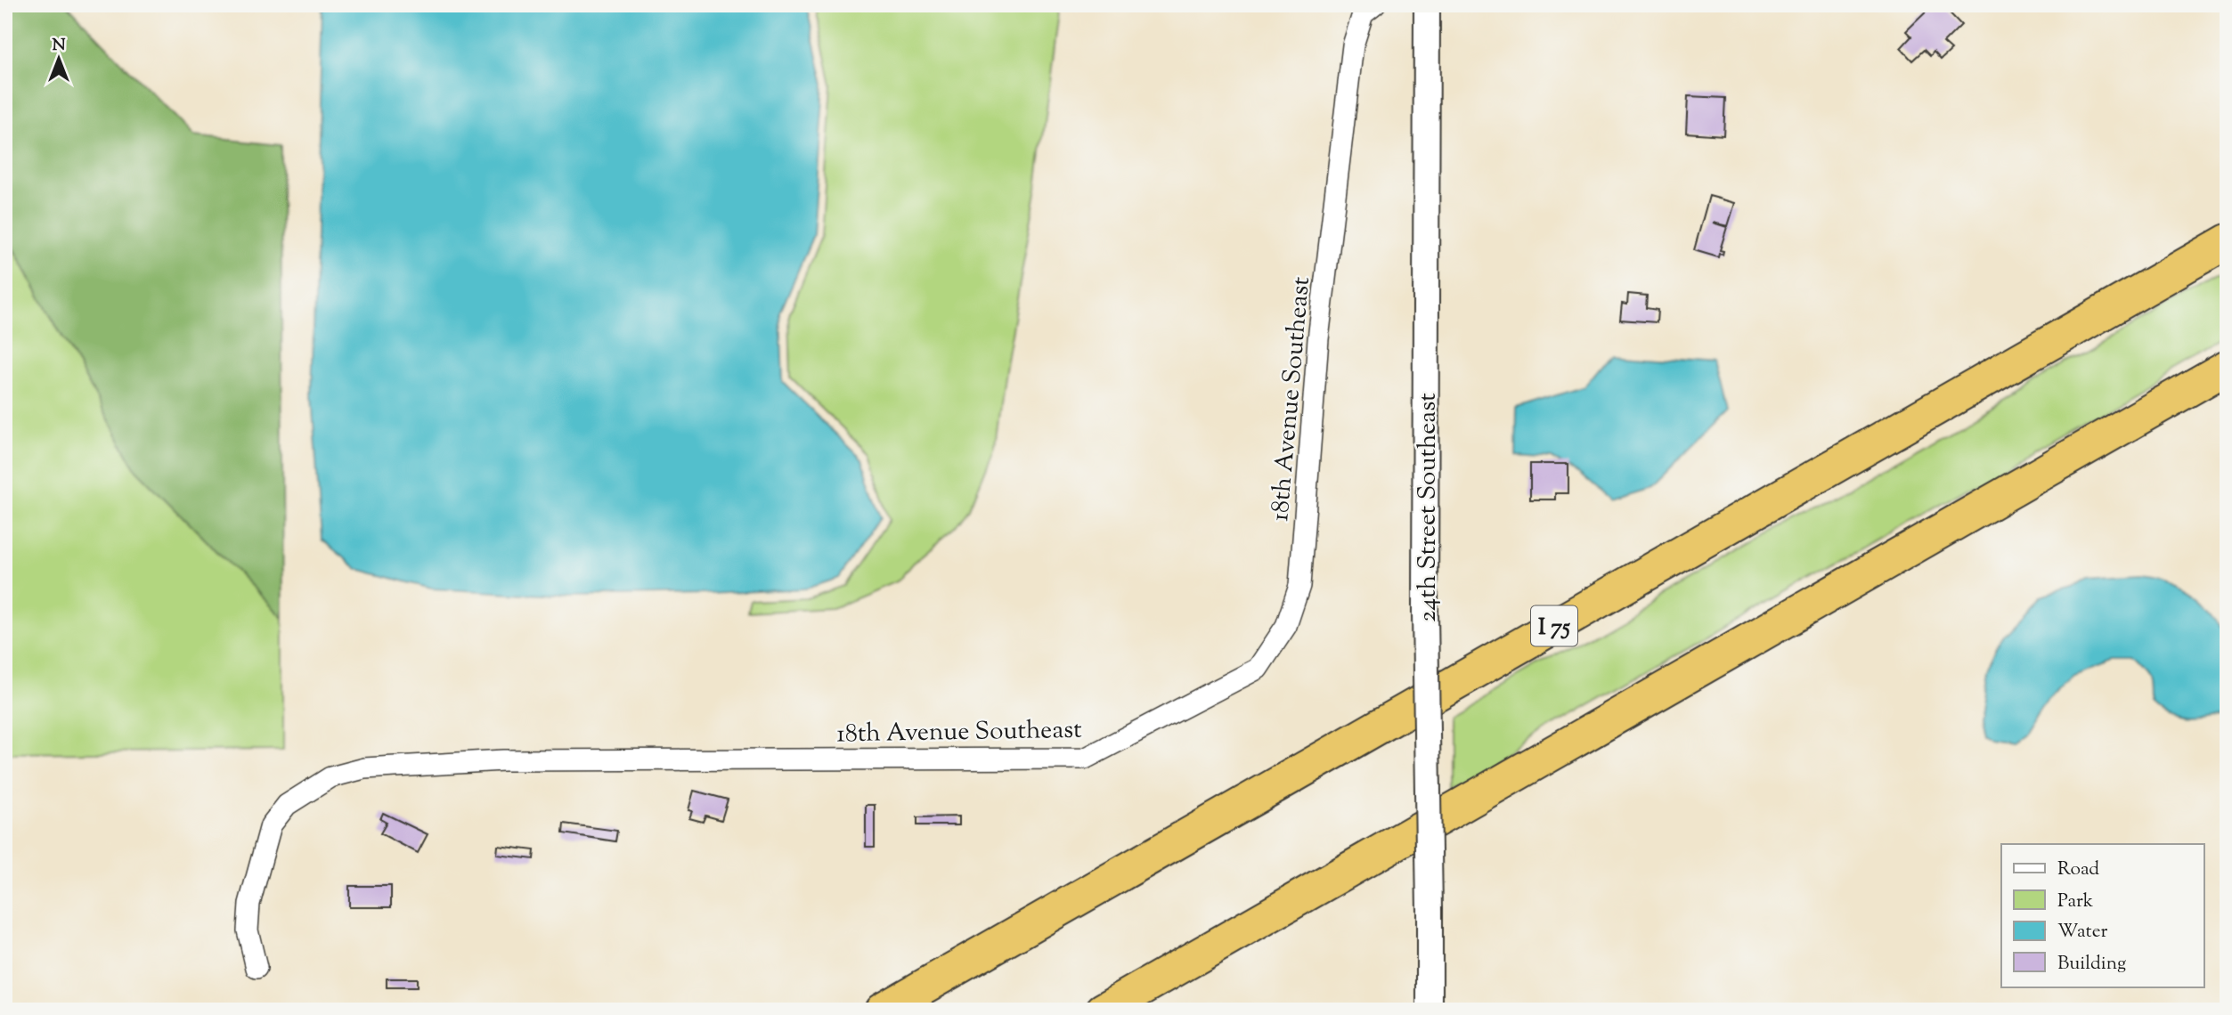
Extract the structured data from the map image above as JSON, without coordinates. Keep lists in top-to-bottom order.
{
  "streets": {
    "highway": ["I 75"],
    "street": ["18th Avenue Southeast", "24th Street Southeast"]
  },
  "legend": [
    "Road",
    "Park",
    "Water",
    "Building"
  ],
  "north": "top"
}
